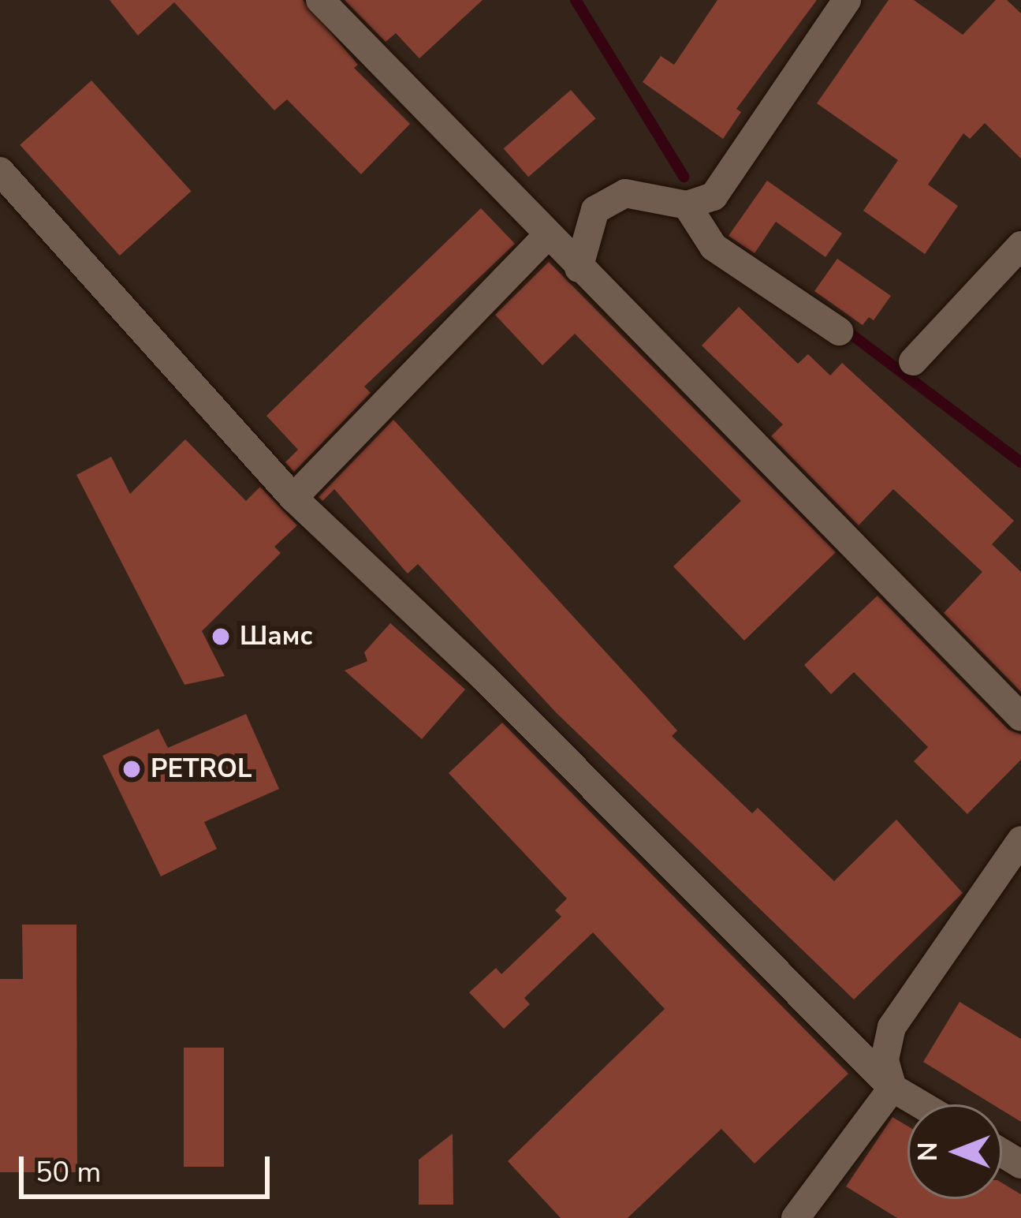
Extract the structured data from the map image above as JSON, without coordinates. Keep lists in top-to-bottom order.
{
  "places": ["Шамс", "PETROL"],
  "scale_bar": "50 m",
  "north": "left"
}
